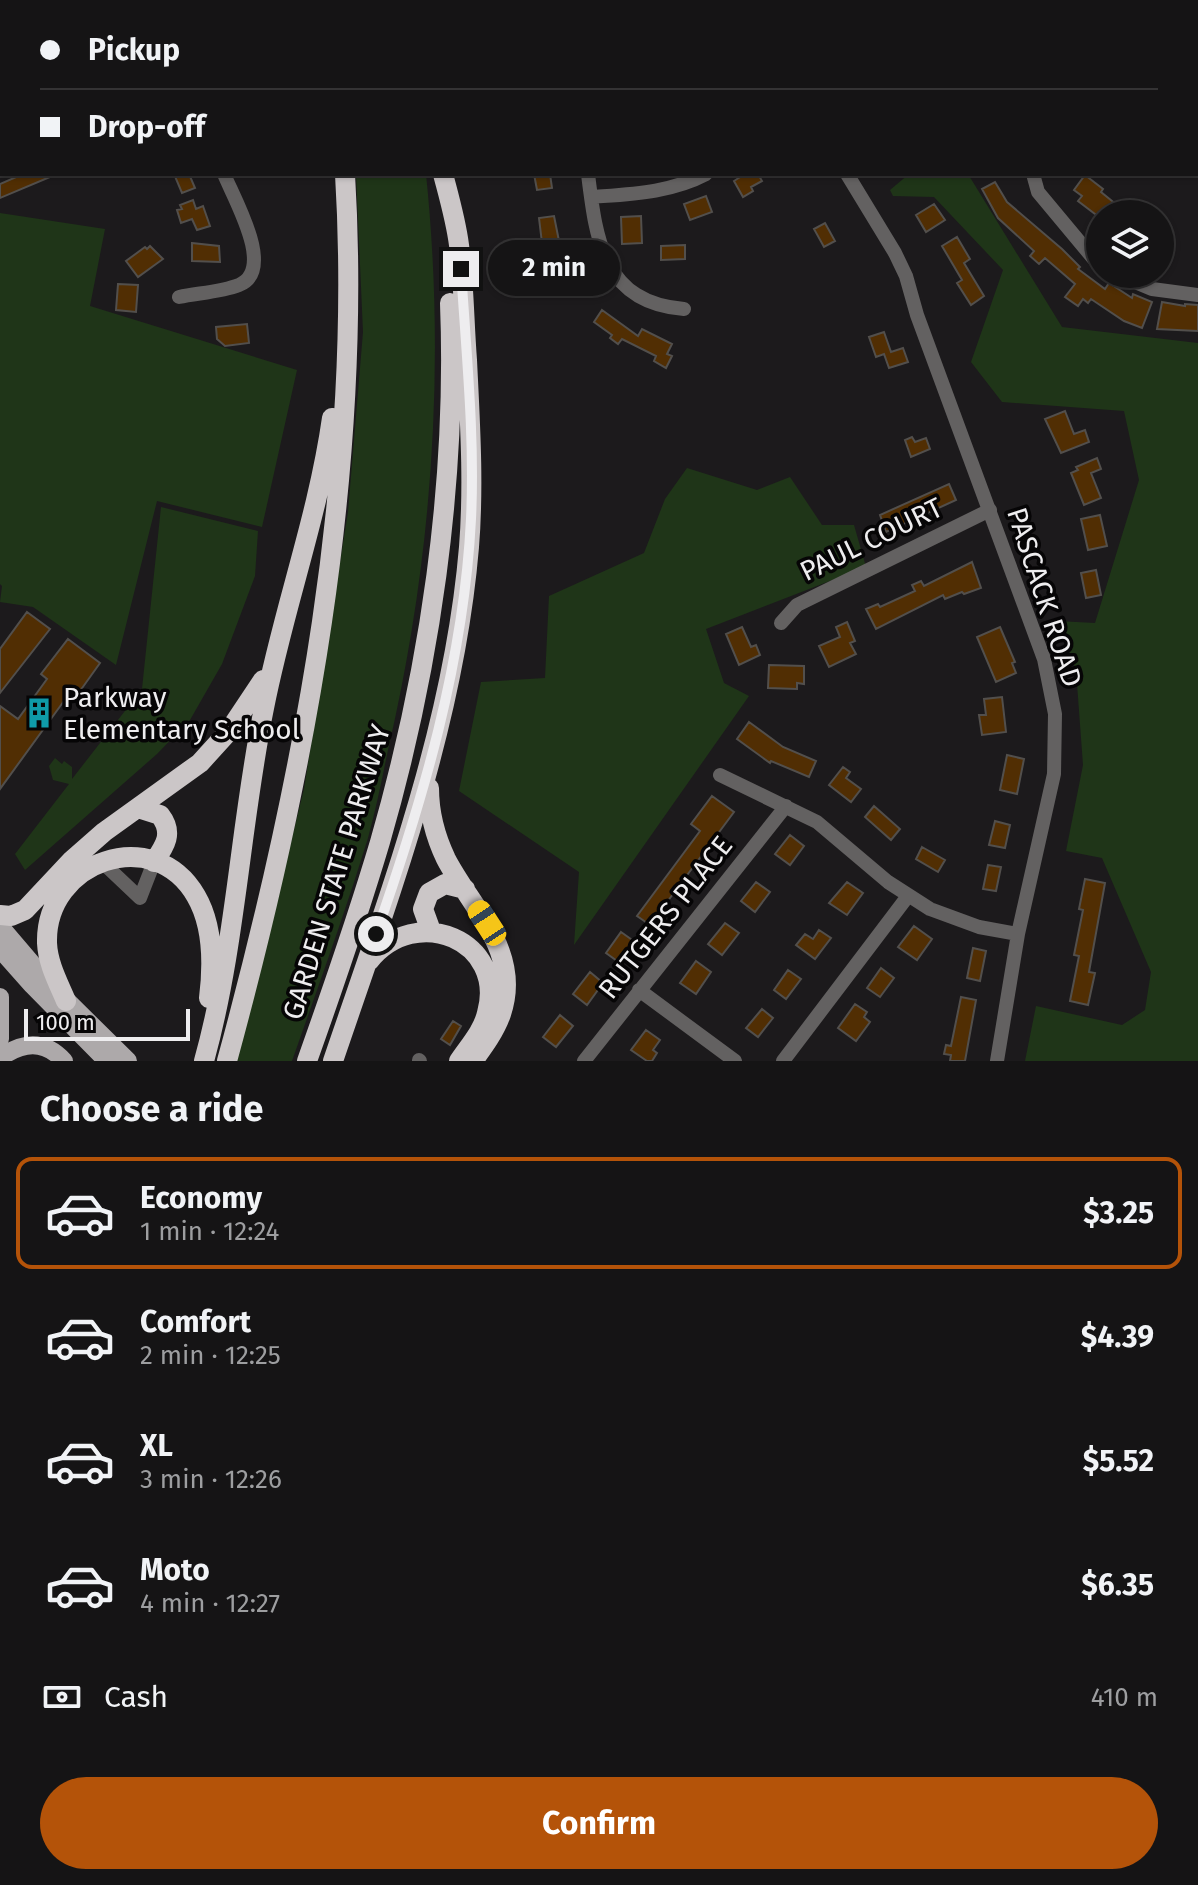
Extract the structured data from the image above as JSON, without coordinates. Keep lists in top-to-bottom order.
{
  "streets": {
    "highway": ["GARDEN STATE PARKWAY"],
    "street": ["PAUL COURT", "PASCACK ROAD", "RUTGERS PLACE"]
  },
  "crossings": [
    ["PAUL COURT", "PASCACK ROAD"]
  ],
  "places": {
    "building": ["Parkway Elementary School"]
  },
  "scale_bar": "100 m",
  "page": {
    "banner": ["Pickup", "Drop-off"],
    "bubble": "2 min",
    "scale": "100 m",
    "heading": "Choose a ride",
    "list": [
      {
        "name": "Economy",
        "note": "1 min · 12:24",
        "value": "$3.25"
      },
      {
        "name": "Comfort",
        "note": "2 min · 12:25",
        "value": "$4.39"
      },
      {
        "name": "XL",
        "note": "3 min · 12:26",
        "value": "$5.52"
      },
      {
        "name": "Moto",
        "note": "4 min · 12:27",
        "value": "$6.35"
      }
    ],
    "pay": ["Cash", "410 m"],
    "buttons": "Confirm"
  }
}
